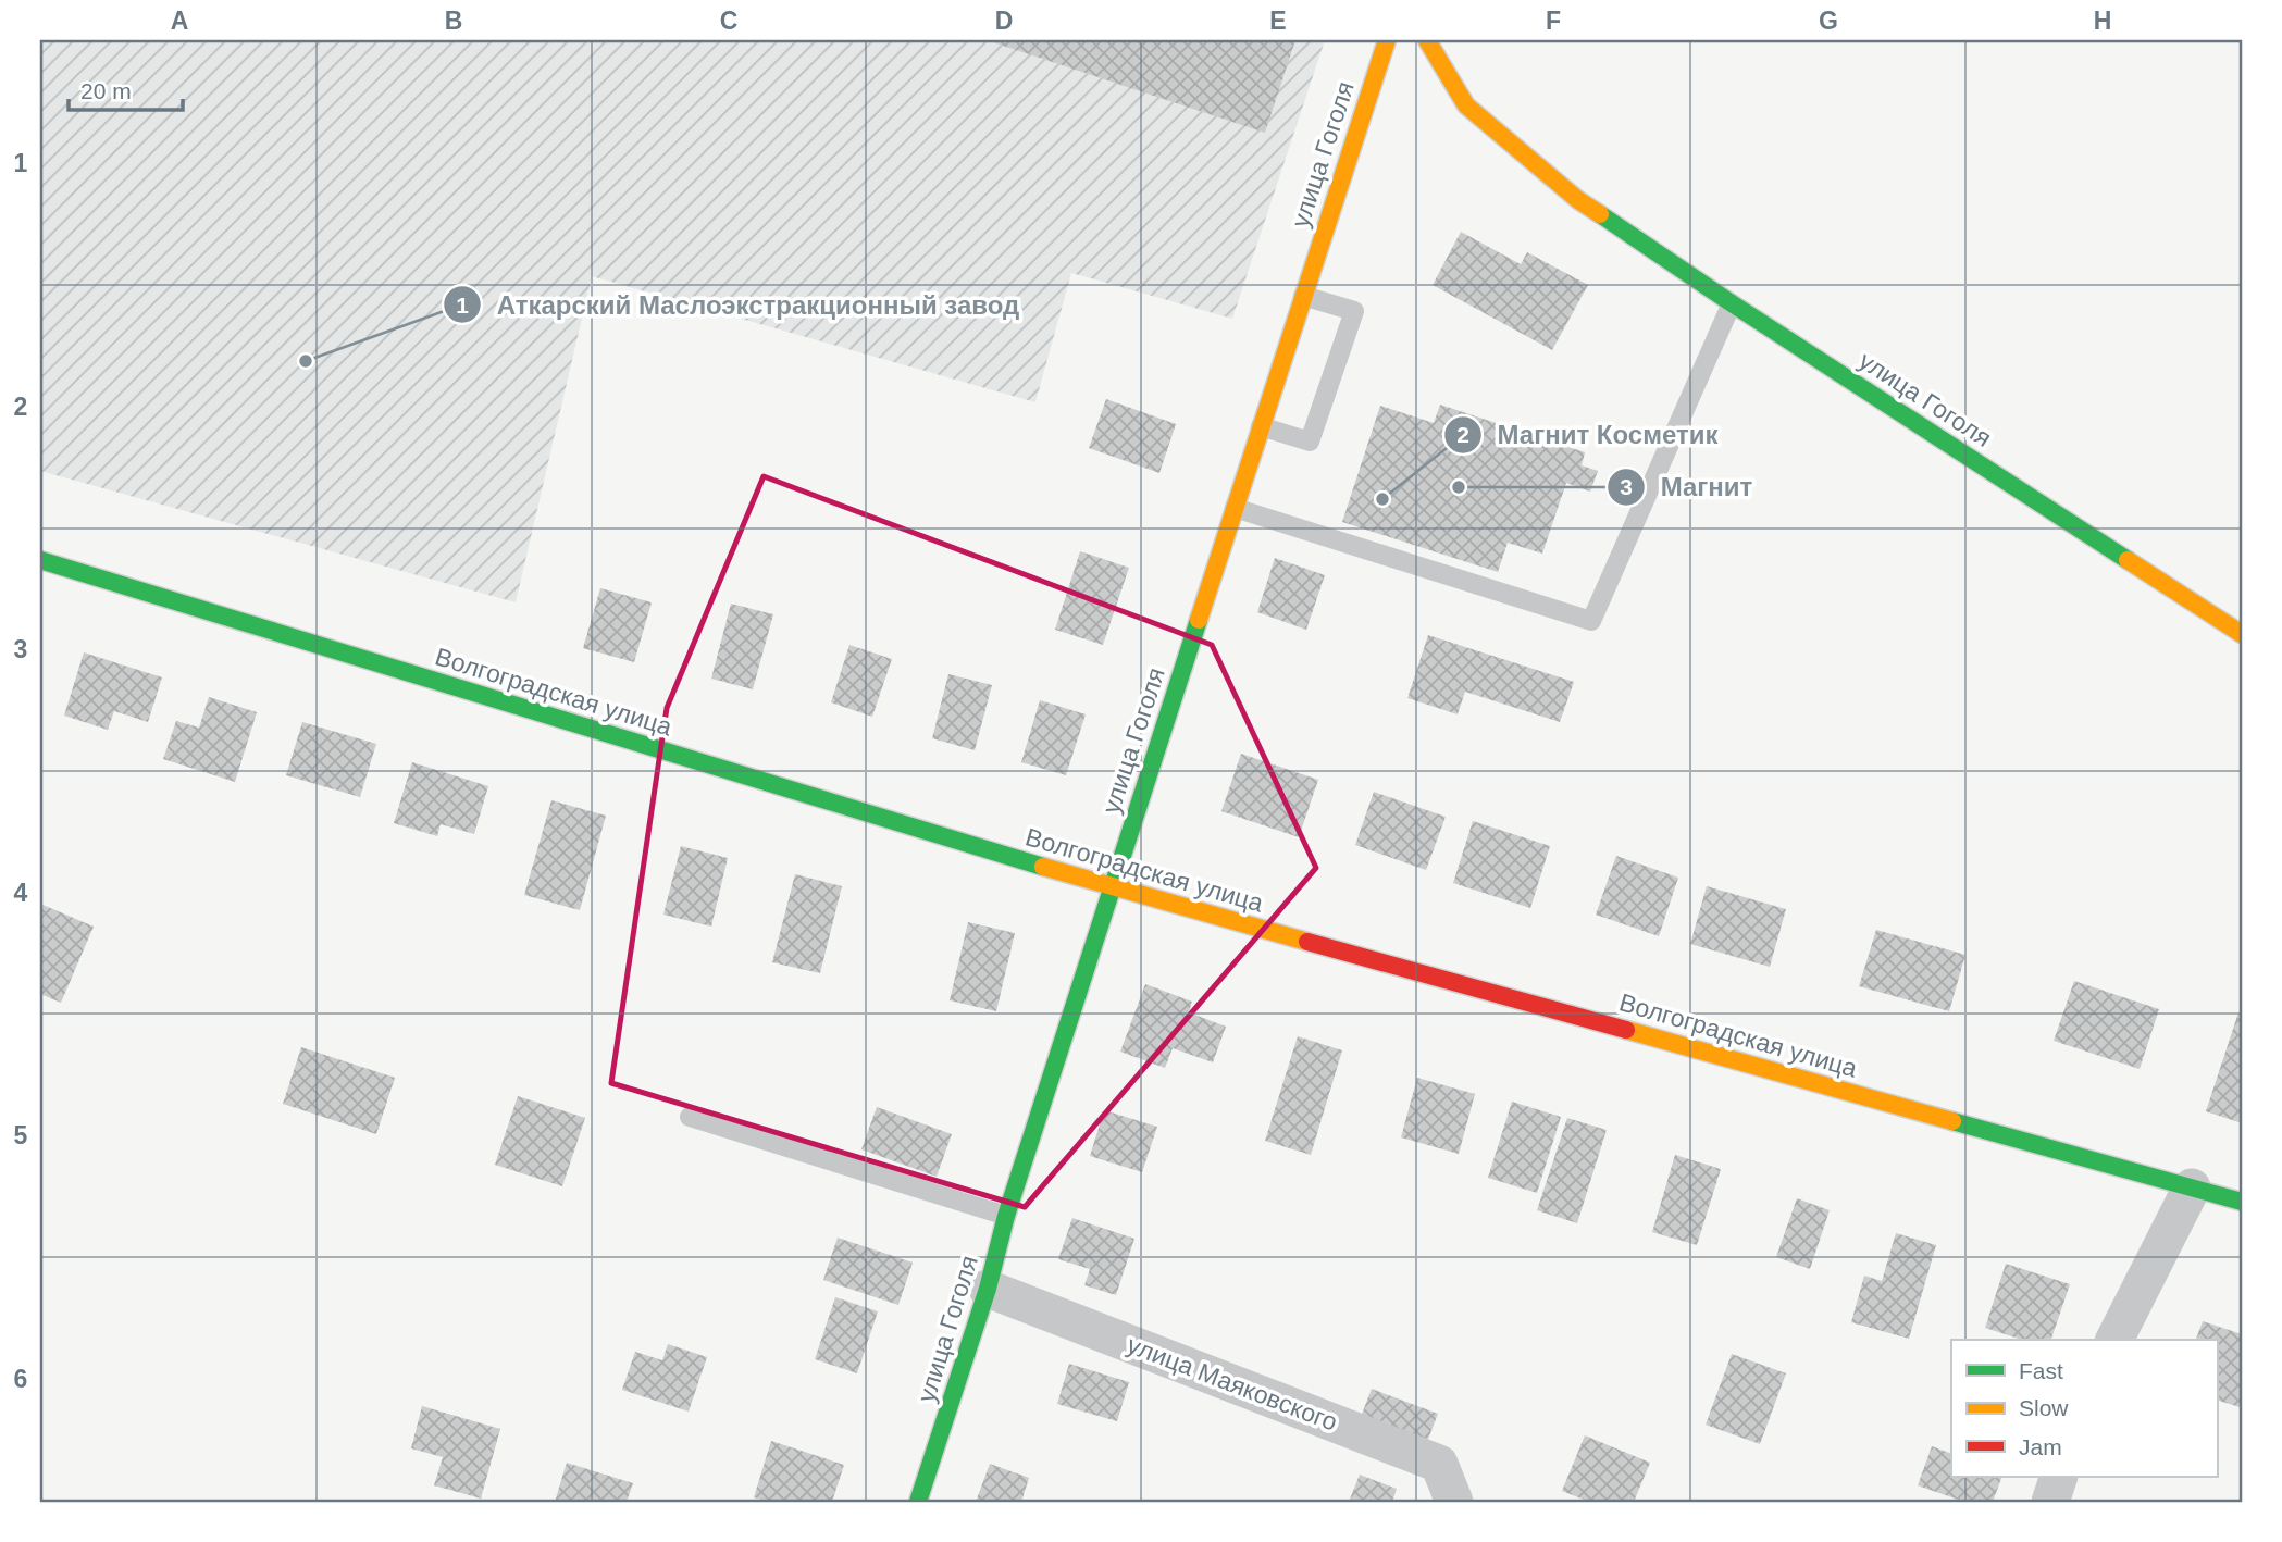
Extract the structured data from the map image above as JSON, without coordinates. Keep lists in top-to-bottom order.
{
  "streets": {
    "street": ["улица Гоголя", "Волгоградская улица", "улица Маяковского"]
  },
  "crossings": [
    ["улица Гоголя", "Волгоградская улица"],
    ["улица Гоголя", "улица Маяковского"]
  ],
  "places": ["Аткарский Маслоэкстракционный завод", "Магнит", "Магнит Косметик"],
  "legend": ["Fast", "Slow", "Jam"],
  "scale_bar": "20 m",
  "grid": {
    "columns": [
      "A",
      "B",
      "C",
      "D",
      "E",
      "F",
      "G",
      "H"
    ],
    "rows": [
      "1",
      "2",
      "3",
      "4",
      "5",
      "6"
    ]
  }
}
